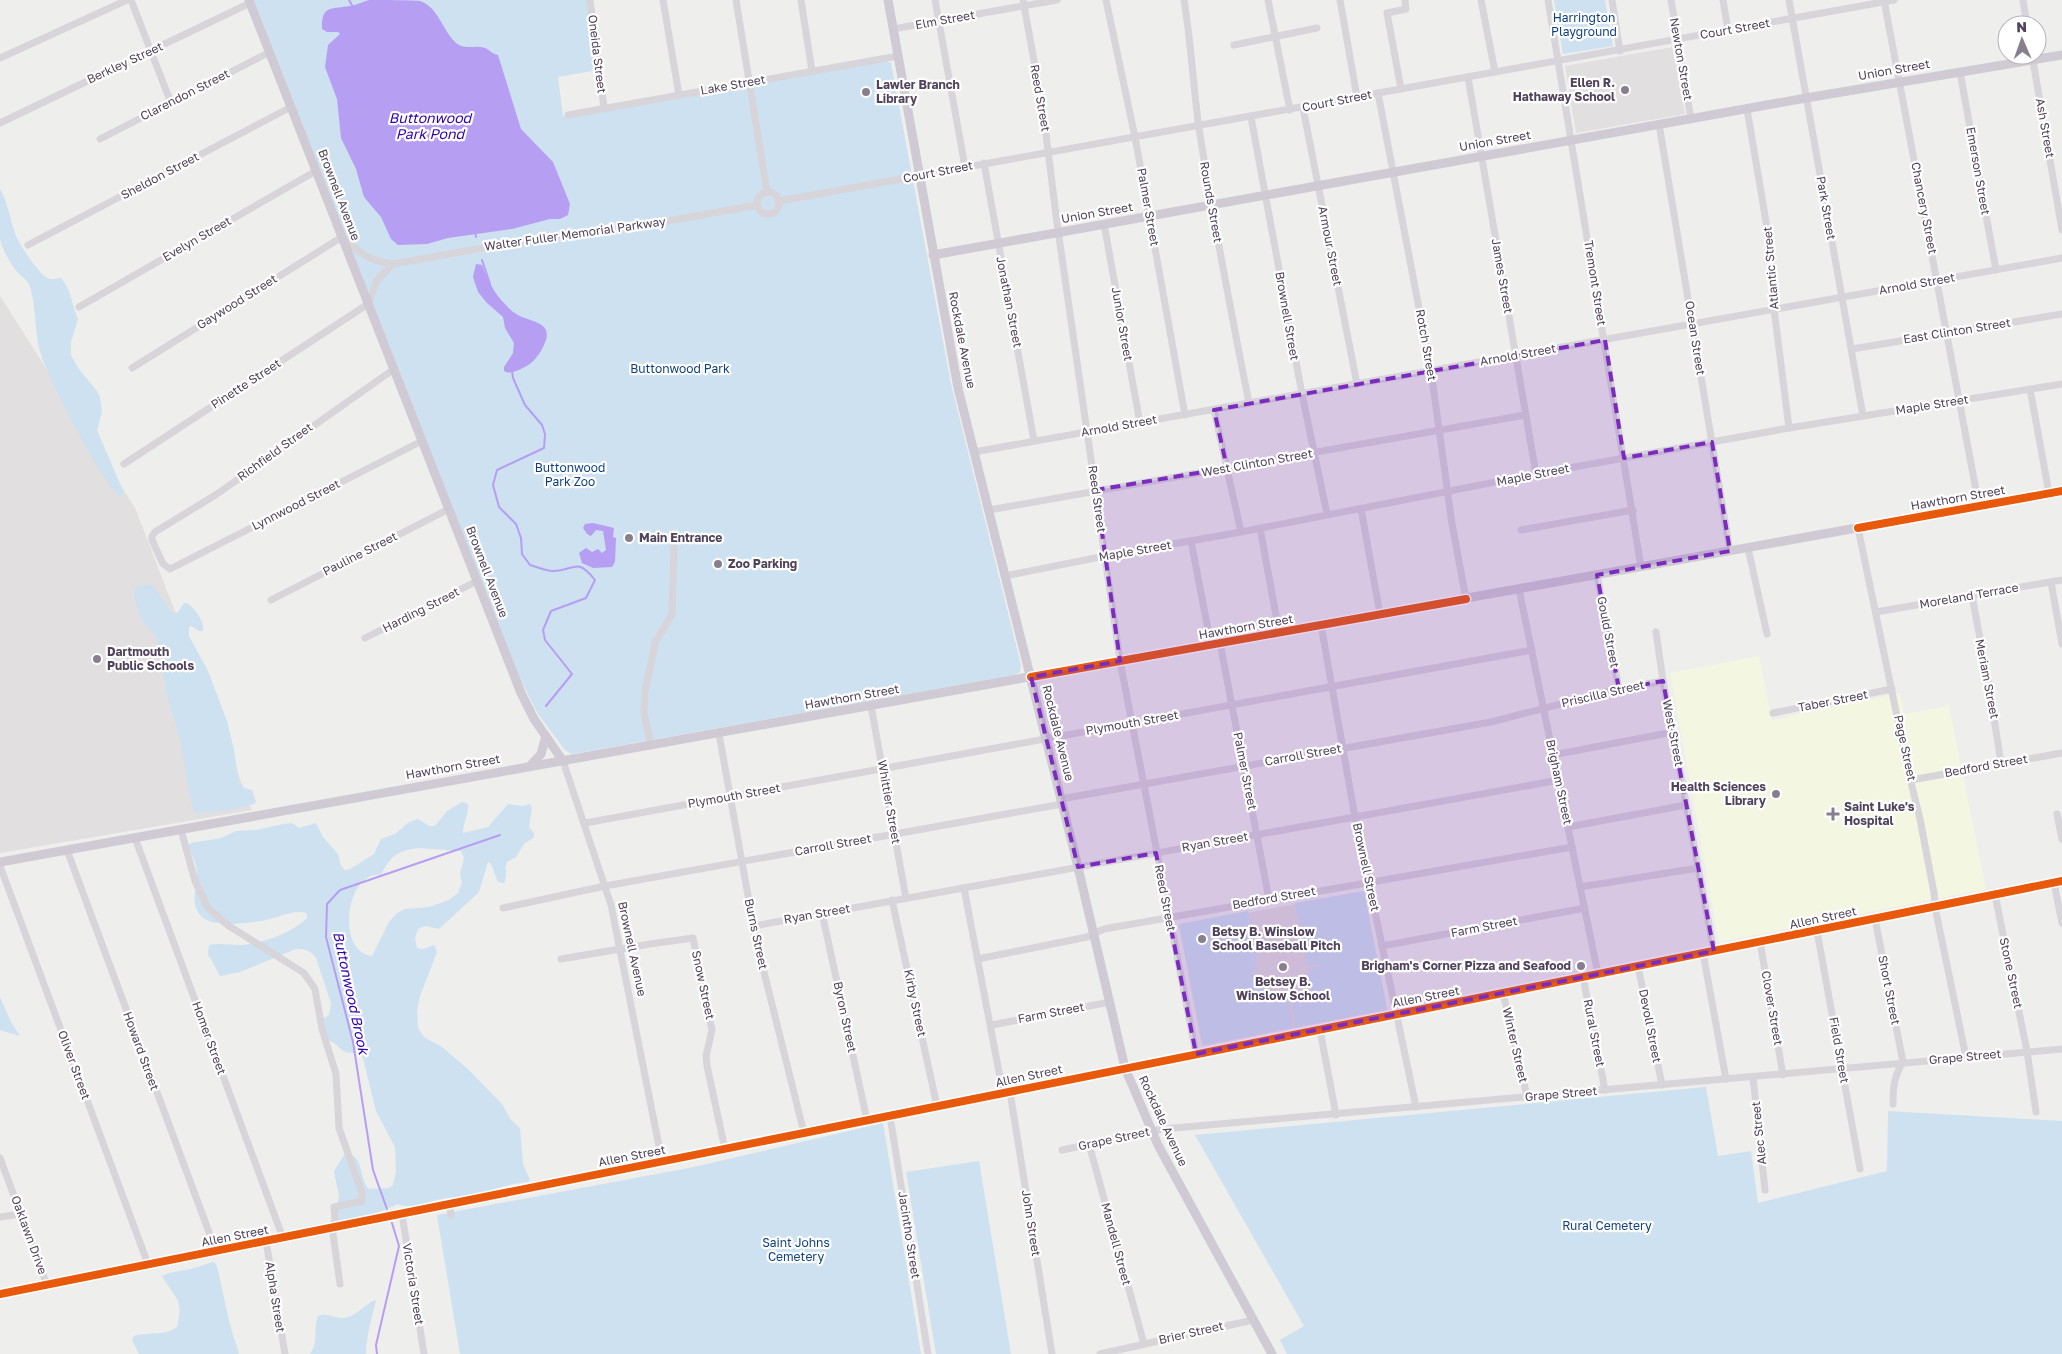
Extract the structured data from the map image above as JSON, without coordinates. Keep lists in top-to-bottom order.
{
  "streets": {
    "main road": [
      "Union Street",
      "Brownell Avenue",
      "Rockdale Avenue",
      "Hawthorn Street"
    ],
    "street": [
      "Elm Street",
      "Court Street",
      "Oneida Street",
      "Newton Street",
      "Berkley Street",
      "Lake Street",
      "Clarendon Street",
      "Reed Street",
      "Ash Street",
      "Emerson Street",
      "Sheldon Street",
      "Rounds Street",
      "Palmer Street",
      "Park Street",
      "Chancery Street",
      "Walter Fuller Memorial Parkway",
      "Evelyn Street",
      "Armour Street",
      "Atlantic Street",
      "James Street",
      "Tremont Street",
      "Arnold Street",
      "Gaywood Street",
      "Jonathan Street",
      "Brownell Street",
      "Junior Street",
      "East Clinton Street",
      "Ocean Street",
      "Rotch Street",
      "Pinette Street",
      "Maple Street",
      "Richfield Street",
      "West Clinton Street",
      "Lynnwood Street",
      "Pauline Street",
      "Moreland Terrace",
      "Harding Street",
      "Gould Street",
      "Meriam Street",
      "Priscilla Street",
      "Taber Street",
      "Plymouth Street",
      "West Street",
      "Page Street",
      "Carroll Street",
      "Bedford Street",
      "Brigham Street",
      "Whittier Street",
      "Ryan Street",
      "Allen Street",
      "Farm Street",
      "Burns Street",
      "Stone Street",
      "Snow Street",
      "Short Street",
      "Kirby Street",
      "Clover Street",
      "Byron Street",
      "Devoll Street",
      "Rural Street",
      "Homer Street",
      "Winter Street",
      "Field Street",
      "Howard Street",
      "Grape Street",
      "Oliver Street",
      "Alec Street",
      "John Street",
      "Oaklawn Drive",
      "Jacintho Street",
      "Mandell Street",
      "Victoria Street",
      "Alpha Street",
      "Brier Street"
    ]
  },
  "crossings": [
    ["Elm Street", "Reed Street"],
    ["Elm Street", "Rockdale Avenue"],
    ["Court Street", "Newton Street"],
    ["Court Street", "Reed Street"],
    ["Court Street", "Rounds Street"],
    ["Court Street", "Palmer Street"],
    ["Court Street", "Park Street"],
    ["Court Street", "Chancery Street"],
    ["Court Street", "Walter Fuller Memorial Parkway"],
    ["Court Street", "Armour Street"],
    ["Court Street", "James Street"],
    ["Court Street", "Tremont Street"],
    ["Court Street", "Jonathan Street"],
    ["Court Street", "Brownell Street"],
    ["Court Street", "Rockdale Avenue"],
    ["Court Street", "Rotch Street"],
    ["Oneida Street", "Lake Street"],
    ["Newton Street", "Union Street"],
    ["Berkley Street", "Brownell Avenue"],
    ["Union Street", "Reed Street"],
    ["Union Street", "Emerson Street"],
    ["Union Street", "Rounds Street"],
    ["Union Street", "Palmer Street"],
    ["Union Street", "Park Street"],
    ["Union Street", "Chancery Street"],
    ["Union Street", "Armour Street"],
    ["Union Street", "Atlantic Street"],
    ["Union Street", "James Street"],
    ["Union Street", "Tremont Street"],
    ["Union Street", "Jonathan Street"],
    ["Union Street", "Brownell Street"],
    ["Union Street", "Junior Street"],
    ["Union Street", "Ocean Street"],
    ["Union Street", "Rockdale Avenue"],
    ["Union Street", "Rotch Street"],
    ["Lake Street", "Rockdale Avenue"],
    ["Clarendon Street", "Brownell Avenue"],
    ["Reed Street", "Arnold Street"],
    ["Reed Street", "Maple Street"],
    ["Reed Street", "West Clinton Street"],
    ["Reed Street", "Hawthorn Street"],
    ["Reed Street", "Plymouth Street"],
    ["Reed Street", "Carroll Street"],
    ["Reed Street", "Bedford Street"],
    ["Reed Street", "Ryan Street"],
    ["Reed Street", "Allen Street"],
    ["Emerson Street", "Arnold Street"],
    ["Sheldon Street", "Brownell Avenue"],
    ["Brownell Avenue", "Walter Fuller Memorial Parkway"],
    ["Brownell Avenue", "Evelyn Street"],
    ["Brownell Avenue", "Gaywood Street"],
    ["Brownell Avenue", "Pinette Street"],
    ["Brownell Avenue", "Richfield Street"],
    ["Brownell Avenue", "Hawthorn Street"],
    ["Brownell Avenue", "Lynnwood Street"],
    ["Brownell Avenue", "Pauline Street"],
    ["Brownell Avenue", "Harding Street"],
    ["Brownell Avenue", "Plymouth Street"],
    ["Brownell Avenue", "Carroll Street"],
    ["Brownell Avenue", "Allen Street"],
    ["Brownell Avenue", "Snow Street"],
    ["Rounds Street", "Arnold Street"],
    ["Palmer Street", "Arnold Street"],
    ["Palmer Street", "Maple Street"],
    ["Palmer Street", "Hawthorn Street"],
    ["Palmer Street", "Plymouth Street"],
    ["Palmer Street", "Carroll Street"],
    ["Palmer Street", "Bedford Street"],
    ["Palmer Street", "Ryan Street"],
    ["Park Street", "Arnold Street"],
    ["Park Street", "East Clinton Street"],
    ["Park Street", "Maple Street"],
    ["Chancery Street", "Arnold Street"],
    ["Chancery Street", "East Clinton Street"],
    ["Chancery Street", "Maple Street"],
    ["Chancery Street", "Hawthorn Street"],
    ["Walter Fuller Memorial Parkway", "Gaywood Street"],
    ["Armour Street", "Arnold Street"],
    ["Atlantic Street", "Arnold Street"],
    ["Atlantic Street", "Maple Street"],
    ["James Street", "Arnold Street"],
    ["James Street", "Maple Street"],
    ["James Street", "West Clinton Street"],
    ["Tremont Street", "Arnold Street"],
    ["Tremont Street", "Maple Street"],
    ["Tremont Street", "Hawthorn Street"],
    ["Arnold Street", "Jonathan Street"],
    ["Arnold Street", "Brownell Street"],
    ["Arnold Street", "Junior Street"],
    ["Arnold Street", "Ocean Street"],
    ["Arnold Street", "Rockdale Avenue"],
    ["Arnold Street", "Rotch Street"],
    ["Brownell Street", "Maple Street"],
    ["Brownell Street", "West Clinton Street"],
    ["Brownell Street", "Hawthorn Street"],
    ["Brownell Street", "Plymouth Street"],
    ["Brownell Street", "Carroll Street"],
    ["Brownell Street", "Bedford Street"],
    ["Brownell Street", "Ryan Street"],
    ["Brownell Street", "Allen Street"],
    ["Brownell Street", "Farm Street"],
    ["Brownell Street", "Grape Street"],
    ["Ocean Street", "Maple Street"],
    ["Ocean Street", "Hawthorn Street"],
    ["Rockdale Avenue", "Maple Street"],
    ["Rockdale Avenue", "West Clinton Street"],
    ["Rockdale Avenue", "Hawthorn Street"],
    ["Rockdale Avenue", "Plymouth Street"],
    ["Rockdale Avenue", "Carroll Street"],
    ["Rockdale Avenue", "Bedford Street"],
    ["Rockdale Avenue", "Ryan Street"],
    ["Rockdale Avenue", "Allen Street"],
    ["Rockdale Avenue", "Farm Street"],
    ["Rockdale Avenue", "Grape Street"],
    ["Rockdale Avenue", "Brier Street"],
    ["Rotch Street", "Maple Street"],
    ["Rotch Street", "West Clinton Street"],
    ["Rotch Street", "Hawthorn Street"],
    ["Richfield Street", "Lynnwood Street"],
    ["Hawthorn Street", "Gould Street"],
    ["Hawthorn Street", "Page Street"],
    ["Hawthorn Street", "Brigham Street"],
    ["Hawthorn Street", "Whittier Street"],
    ["Hawthorn Street", "Burns Street"],
    ["Hawthorn Street", "Homer Street"],
    ["Hawthorn Street", "Howard Street"],
    ["Hawthorn Street", "Oliver Street"],
    ["Moreland Terrace", "Meriam Street"],
    ["Moreland Terrace", "Page Street"],
    ["Gould Street", "Priscilla Street"],
    ["Meriam Street", "Bedford Street"],
    ["Priscilla Street", "West Street"],
    ["Priscilla Street", "Carroll Street"],
    ["Priscilla Street", "Brigham Street"],
    ["Taber Street", "Page Street"],
    ["Plymouth Street", "Brigham Street"],
    ["Plymouth Street", "Whittier Street"],
    ["Plymouth Street", "Burns Street"],
    ["West Street", "Allen Street"],
    ["Page Street", "Bedford Street"],
    ["Page Street", "Allen Street"],
    ["Page Street", "Grape Street"],
    ["Carroll Street", "Brigham Street"],
    ["Carroll Street", "Whittier Street"],
    ["Carroll Street", "Burns Street"],
    ["Bedford Street", "Brigham Street"],
    ["Bedford Street", "John Street"],
    ["Brigham Street", "Ryan Street"],
    ["Brigham Street", "Allen Street"],
    ["Brigham Street", "Farm Street"],
    ["Whittier Street", "Ryan Street"],
    ["Ryan Street", "Burns Street"],
    ["Ryan Street", "Kirby Street"],
    ["Ryan Street", "Byron Street"],
    ["Ryan Street", "John Street"],
    ["Allen Street", "Burns Street"],
    ["Allen Street", "Stone Street"],
    ["Allen Street", "Snow Street"],
    ["Allen Street", "Short Street"],
    ["Allen Street", "Kirby Street"],
    ["Allen Street", "Clover Street"],
    ["Allen Street", "Byron Street"],
    ["Allen Street", "Devoll Street"],
    ["Allen Street", "Rural Street"],
    ["Allen Street", "Homer Street"],
    ["Allen Street", "Winter Street"],
    ["Allen Street", "Field Street"],
    ["Allen Street", "Howard Street"],
    ["Allen Street", "Oliver Street"],
    ["Allen Street", "John Street"],
    ["Allen Street", "Oaklawn Drive"],
    ["Allen Street", "Jacintho Street"],
    ["Allen Street", "Victoria Street"],
    ["Allen Street", "Alpha Street"],
    ["Farm Street", "John Street"],
    ["Stone Street", "Grape Street"],
    ["Short Street", "Grape Street"],
    ["Clover Street", "Grape Street"],
    ["Devoll Street", "Grape Street"],
    ["Rural Street", "Grape Street"],
    ["Winter Street", "Grape Street"],
    ["Field Street", "Grape Street"],
    ["Grape Street", "Alec Street"],
    ["Grape Street", "Mandell Street"],
    ["Mandell Street", "Brier Street"]
  ],
  "water": ["Buttonwood Park Pond", "Buttonwood Brook"],
  "parks": [
    "Harrington Playground",
    "Buttonwood Park",
    "Buttonwood Park Zoo",
    "Rural Cemetery",
    "Saint Johns Cemetery"
  ],
  "places": {
    "other": [
      "Ellen R. Hathaway School",
      "Lawler Branch Library",
      "Main Entrance",
      "Zoo Parking",
      "Dartmouth Public Schools",
      "Health Sciences Library",
      "Betsy B. Winslow School Baseball Pitch",
      "Brigham's Corner Pizza and Seafood",
      "Betsey B. Winslow School"
    ],
    "health": ["Saint Luke's Hospital"]
  },
  "north": "top"
}
